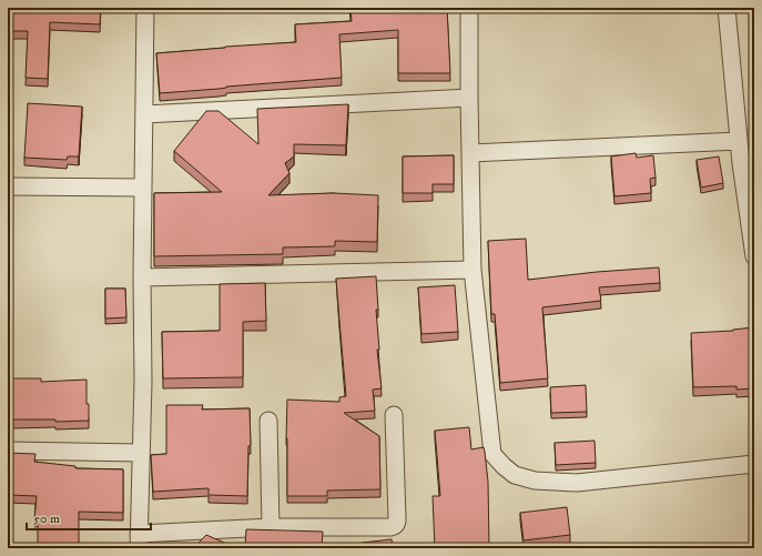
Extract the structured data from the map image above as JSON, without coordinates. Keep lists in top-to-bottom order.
{
  "scale_bar": "50 m"
}
